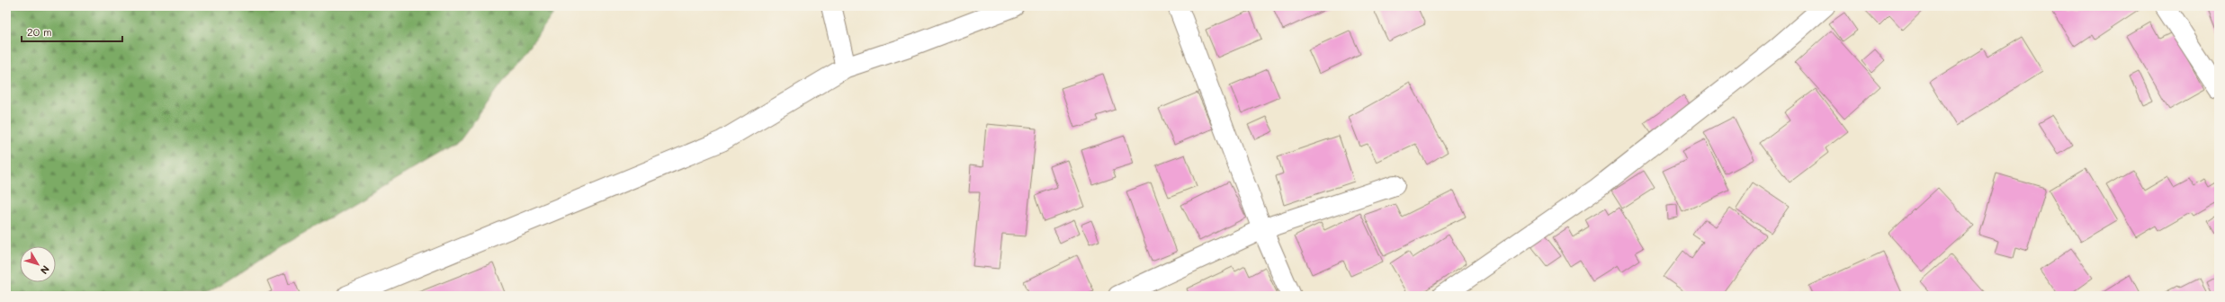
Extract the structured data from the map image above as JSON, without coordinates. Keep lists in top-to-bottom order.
{
  "scale_bar": "20 m",
  "north": "bottom right"
}
